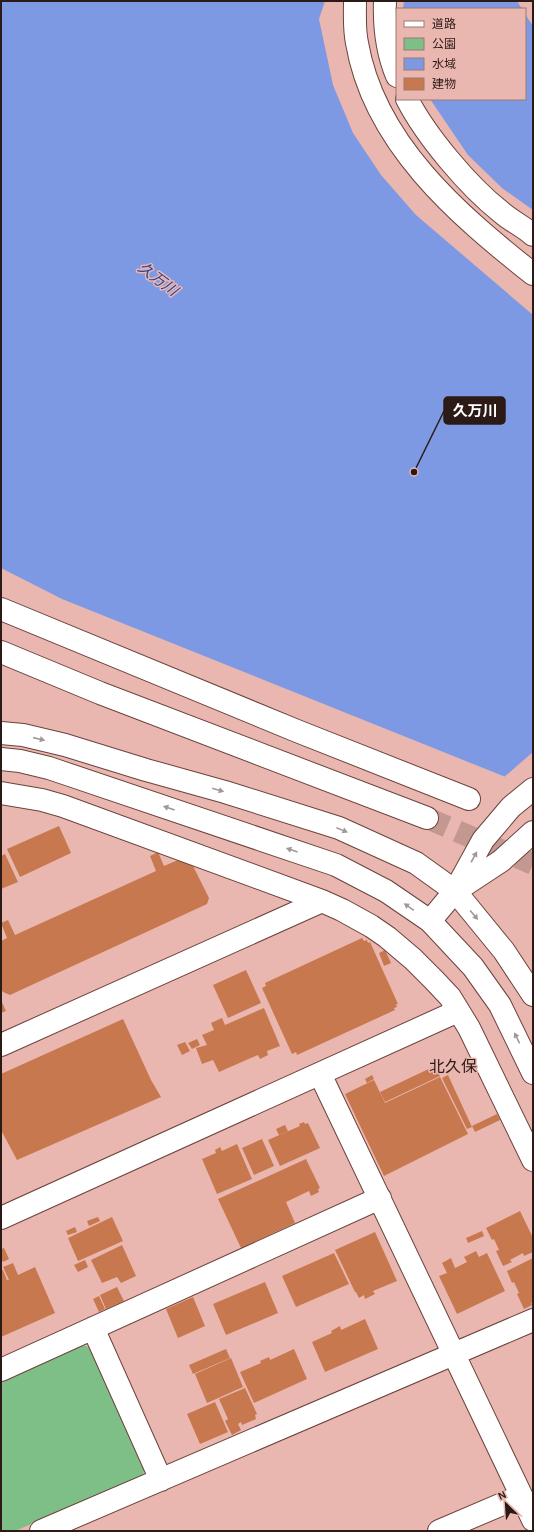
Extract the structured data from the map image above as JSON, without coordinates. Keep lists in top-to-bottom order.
{
  "districts": ["北久保"],
  "water": ["久万川"],
  "places": ["久万川"],
  "legend": [
    "道路",
    "公園",
    "水域",
    "建物"
  ],
  "north": "top left"
}
